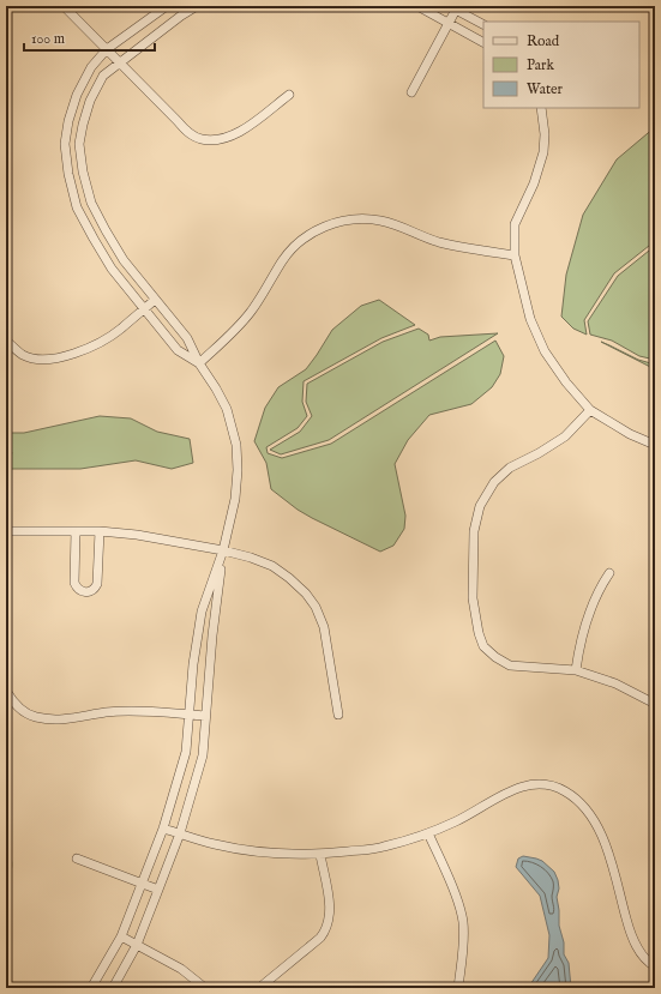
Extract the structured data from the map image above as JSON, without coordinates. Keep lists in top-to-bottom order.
{
  "legend": ["Road", "Park", "Water"],
  "scale_bar": "100 m"
}
